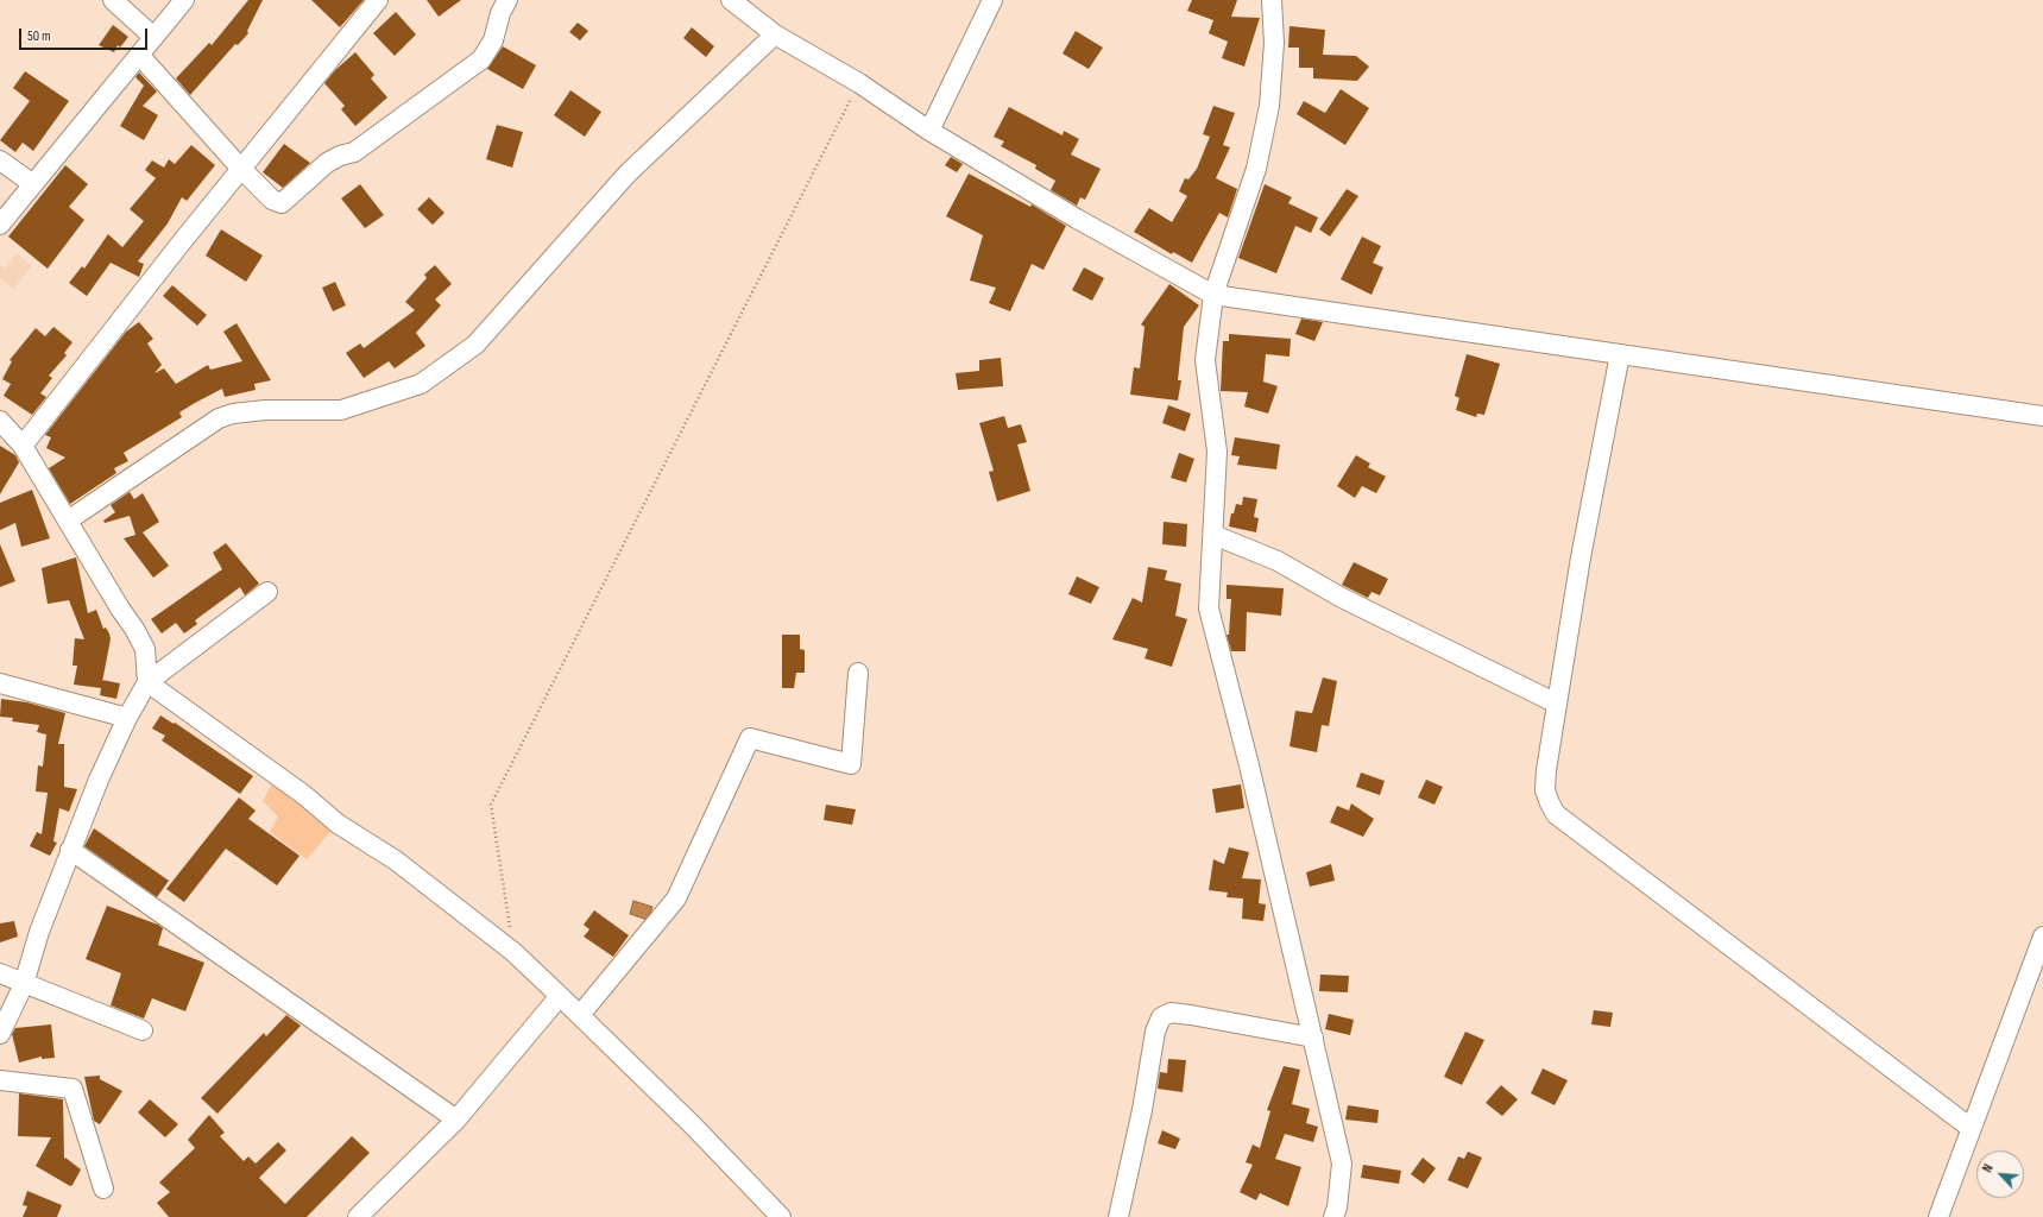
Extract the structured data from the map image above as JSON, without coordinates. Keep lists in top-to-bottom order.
{
  "scale_bar": "50 m",
  "north": "top left"
}
